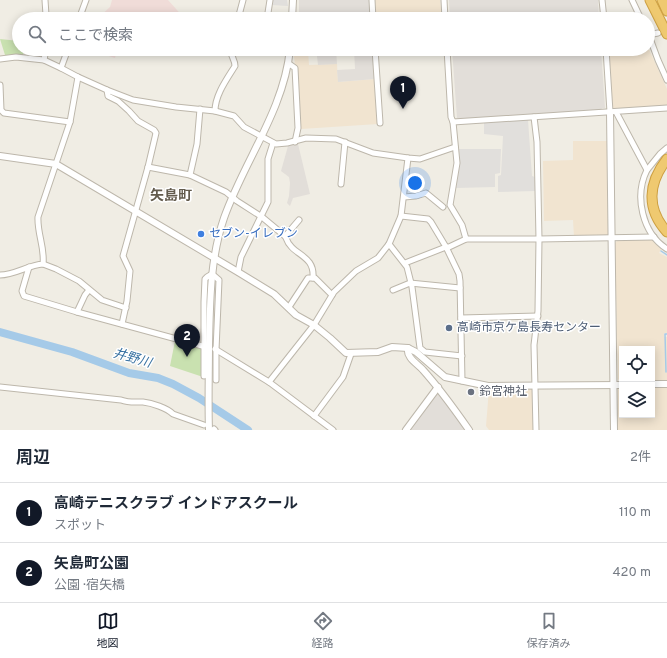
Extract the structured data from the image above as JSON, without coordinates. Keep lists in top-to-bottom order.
{
  "districts": ["矢島町"],
  "water": ["井野川"],
  "places": ["セブン-イレブン", "高崎市京ケ島長寿センター", "鈴宮神社"],
  "page": {
    "search": "ここで検索",
    "pins": ["1", "2"],
    "heading": ["周辺", "2件"],
    "list": [
      {
        "mark": "1",
        "name": "高崎テニスクラブ インドアスクール",
        "note": "スポット",
        "value": "110 m"
      },
      {
        "mark": "2",
        "name": "矢島町公園",
        "note": "公園 · 宿矢橋",
        "value": "420 m"
      }
    ],
    "nav": ["地図", "経路", "保存済み"]
  }
}
